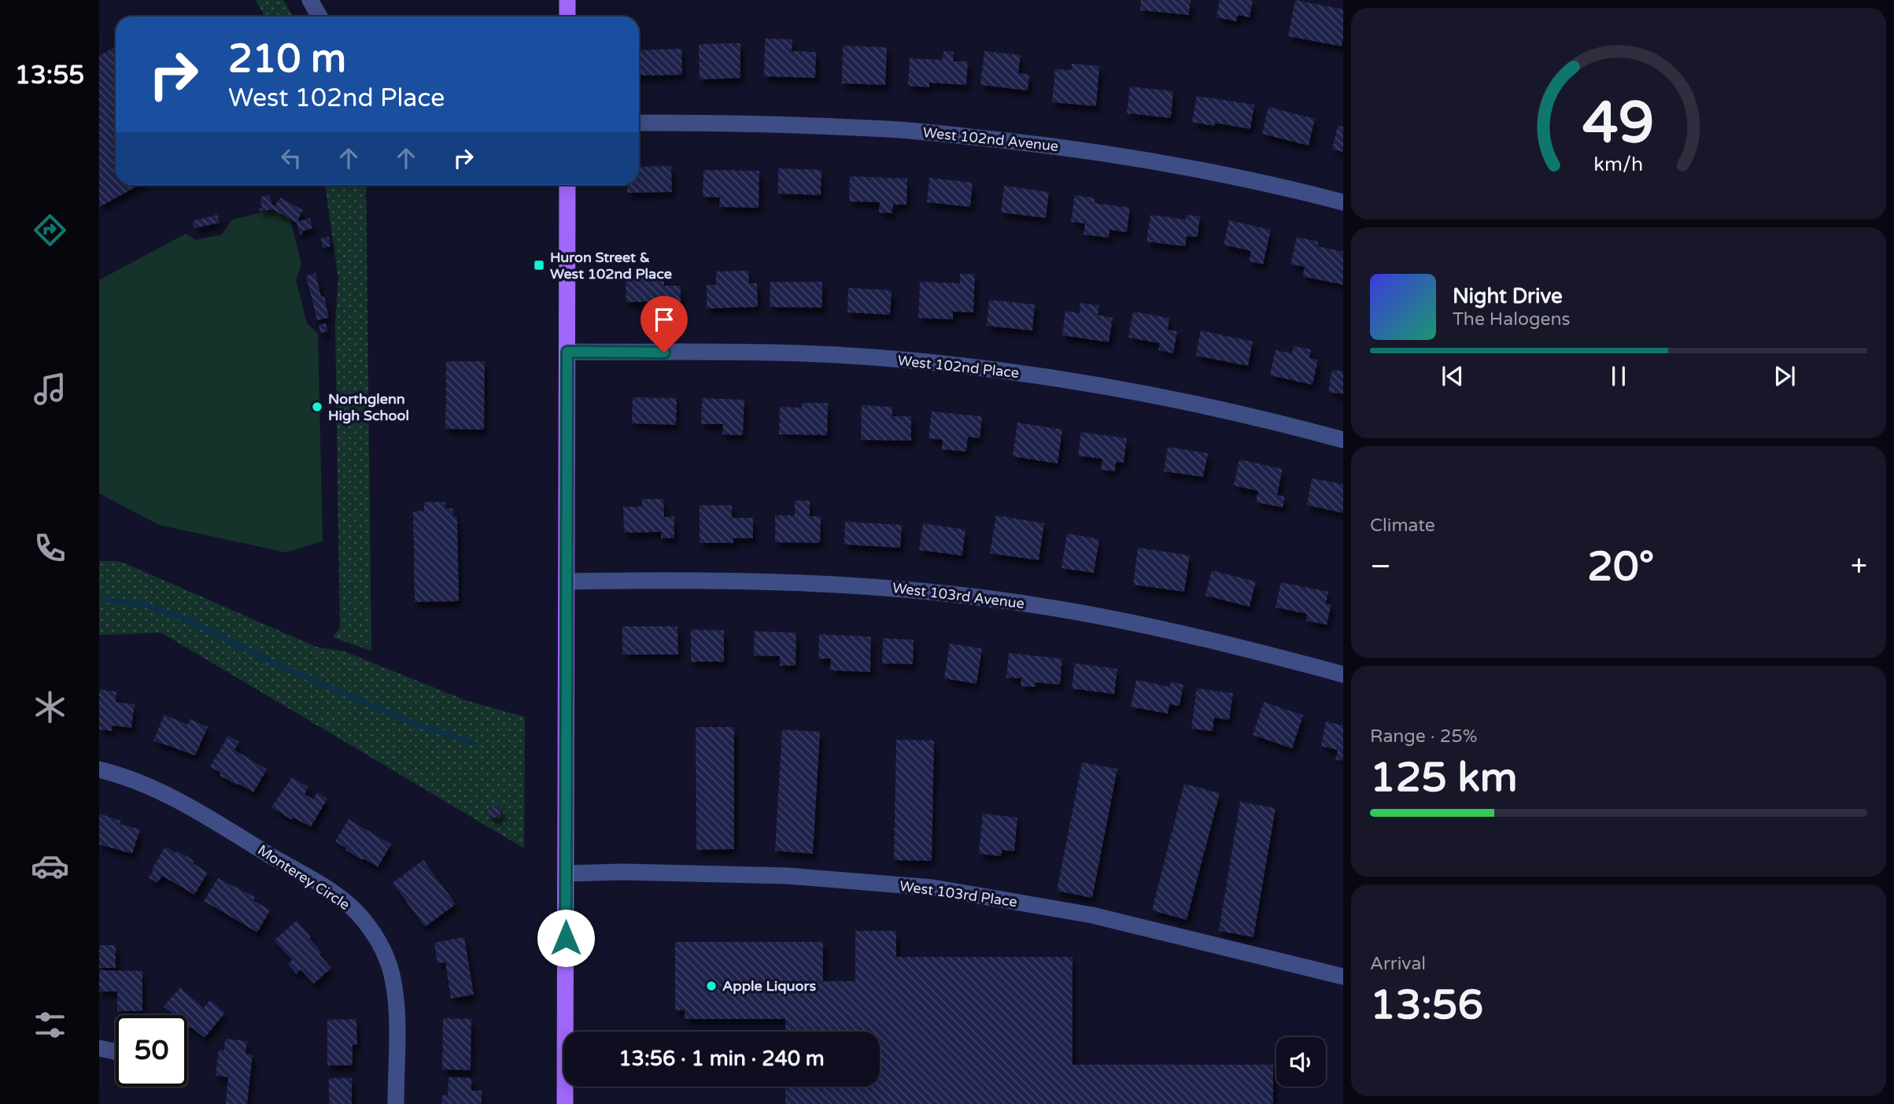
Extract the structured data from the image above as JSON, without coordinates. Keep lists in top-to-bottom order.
{
  "streets": {
    "street": [
      "West 102nd Avenue",
      "West 102nd Place",
      "West 103rd Avenue",
      "Monterey Circle",
      "West 103rd Place"
    ]
  },
  "places": {
    "transit": ["Huron Street & West 102nd Place"],
    "other": ["Northglenn High School", "Apple Liquors"]
  },
  "page": {
    "tabs": "13:55",
    "turn": ["210 m", "West 102nd Place"],
    "song": ["Night Drive", "The Halogens"],
    "tile": [
      "Climate",
      ["Range · 25%", "125 km"],
      ["Arrival", "13:56"]
    ],
    "heat": ["−", "20°", "+"],
    "limit": "50",
    "trip": "13:56 · 1 min · 240 m",
    "gauge": ["49", "km/h"]
  }
}
